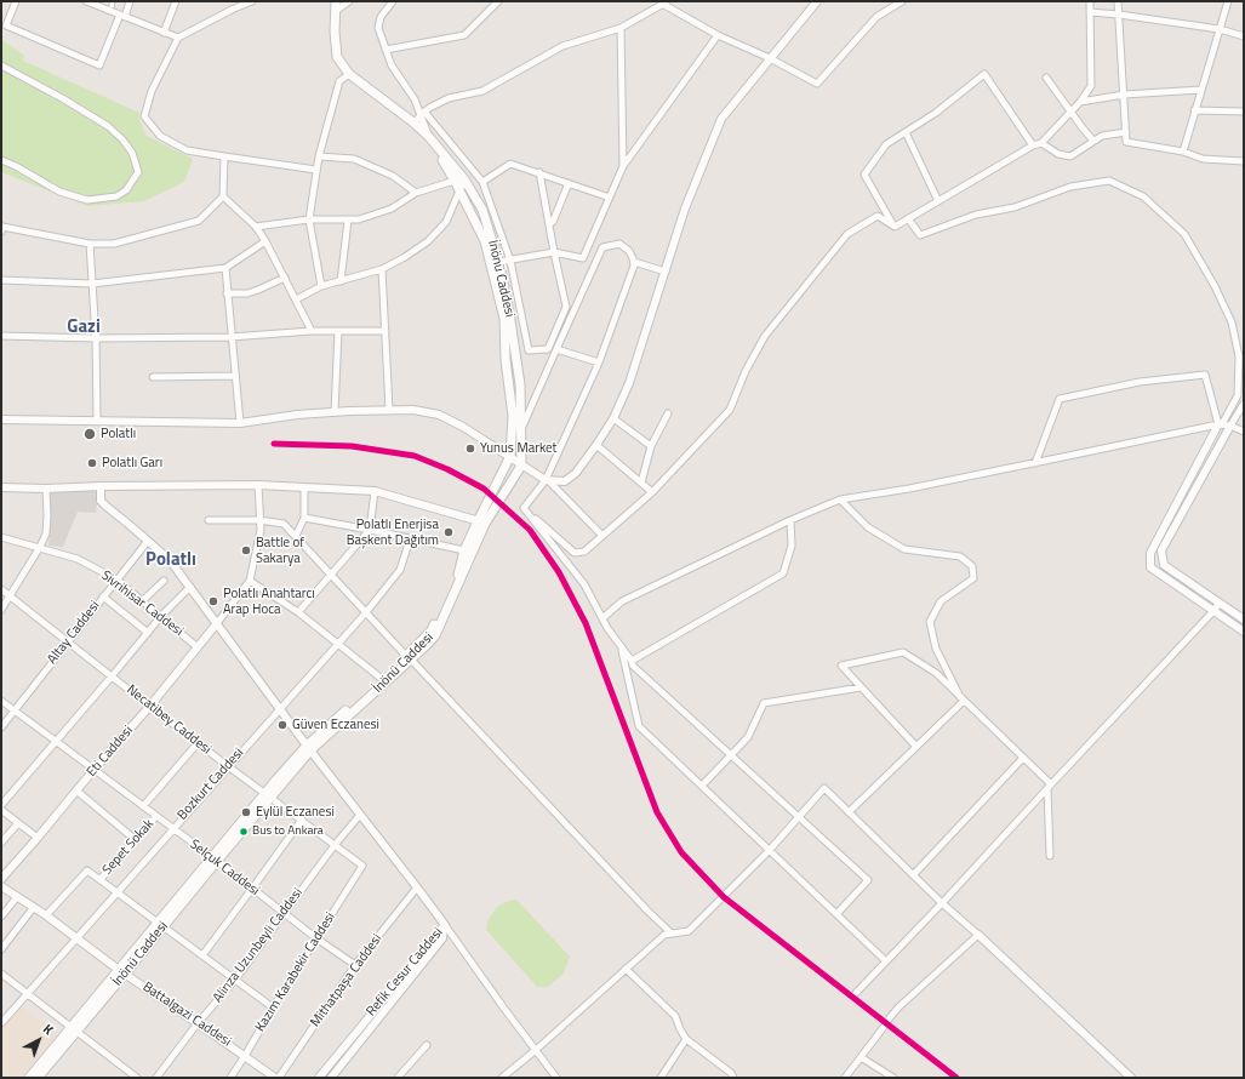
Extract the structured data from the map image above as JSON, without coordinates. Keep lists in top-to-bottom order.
{
  "streets": {
    "main road": ["İnönü Caddesi"],
    "street": [
      "Sivrihisar Caddesi",
      "Altay Caddesi",
      "Necatibey Caddesi",
      "Eti Caddesi",
      "Bozkurt Caddesi",
      "Sepet Sokak",
      "Selçuk Caddesi",
      "Alirıza Uzunbeyli Caddesi",
      "Kazım Karabekir Caddesi",
      "Refik Cesur Caddesi",
      "Mithatpaşa Caddesi",
      "Battalgazi Caddesi"
    ]
  },
  "crossings": [
    ["İnönü Caddesi", "Necatibey Caddesi"],
    ["İnönü Caddesi", "Selçuk Caddesi"],
    ["İnönü Caddesi", "Battalgazi Caddesi"],
    ["Sivrihisar Caddesi", "Altay Caddesi"],
    ["Sivrihisar Caddesi", "Eti Caddesi"],
    ["Altay Caddesi", "Necatibey Caddesi"],
    ["Altay Caddesi", "Selçuk Caddesi"],
    ["Necatibey Caddesi", "Eti Caddesi"],
    ["Necatibey Caddesi", "Bozkurt Caddesi"],
    ["Necatibey Caddesi", "Alirıza Uzunbeyli Caddesi"],
    ["Necatibey Caddesi", "Kazım Karabekir Caddesi"],
    ["Eti Caddesi", "Selçuk Caddesi"],
    ["Bozkurt Caddesi", "Selçuk Caddesi"],
    ["Bozkurt Caddesi", "Battalgazi Caddesi"],
    ["Sepet Sokak", "Selçuk Caddesi"],
    ["Selçuk Caddesi", "Alirıza Uzunbeyli Caddesi"],
    ["Selçuk Caddesi", "Kazım Karabekir Caddesi"],
    ["Selçuk Caddesi", "Mithatpaşa Caddesi"],
    ["Alirıza Uzunbeyli Caddesi", "Battalgazi Caddesi"],
    ["Kazım Karabekir Caddesi", "Battalgazi Caddesi"],
    ["Mithatpaşa Caddesi", "Battalgazi Caddesi"]
  ],
  "districts": ["Gazi", "Polatlı"],
  "places": [
    "Polatlı",
    "Yunus Market",
    "Polatlı Garı",
    "Polatlı Enerjisa Başkent Dağıtım",
    "Battle of Sakarya",
    "Polatlı Anahtarcı Arap Hoca",
    "Güven Eczanesi",
    "Eylül Eczanesi",
    "Bus to Ankara"
  ],
  "north": "top right"
}
